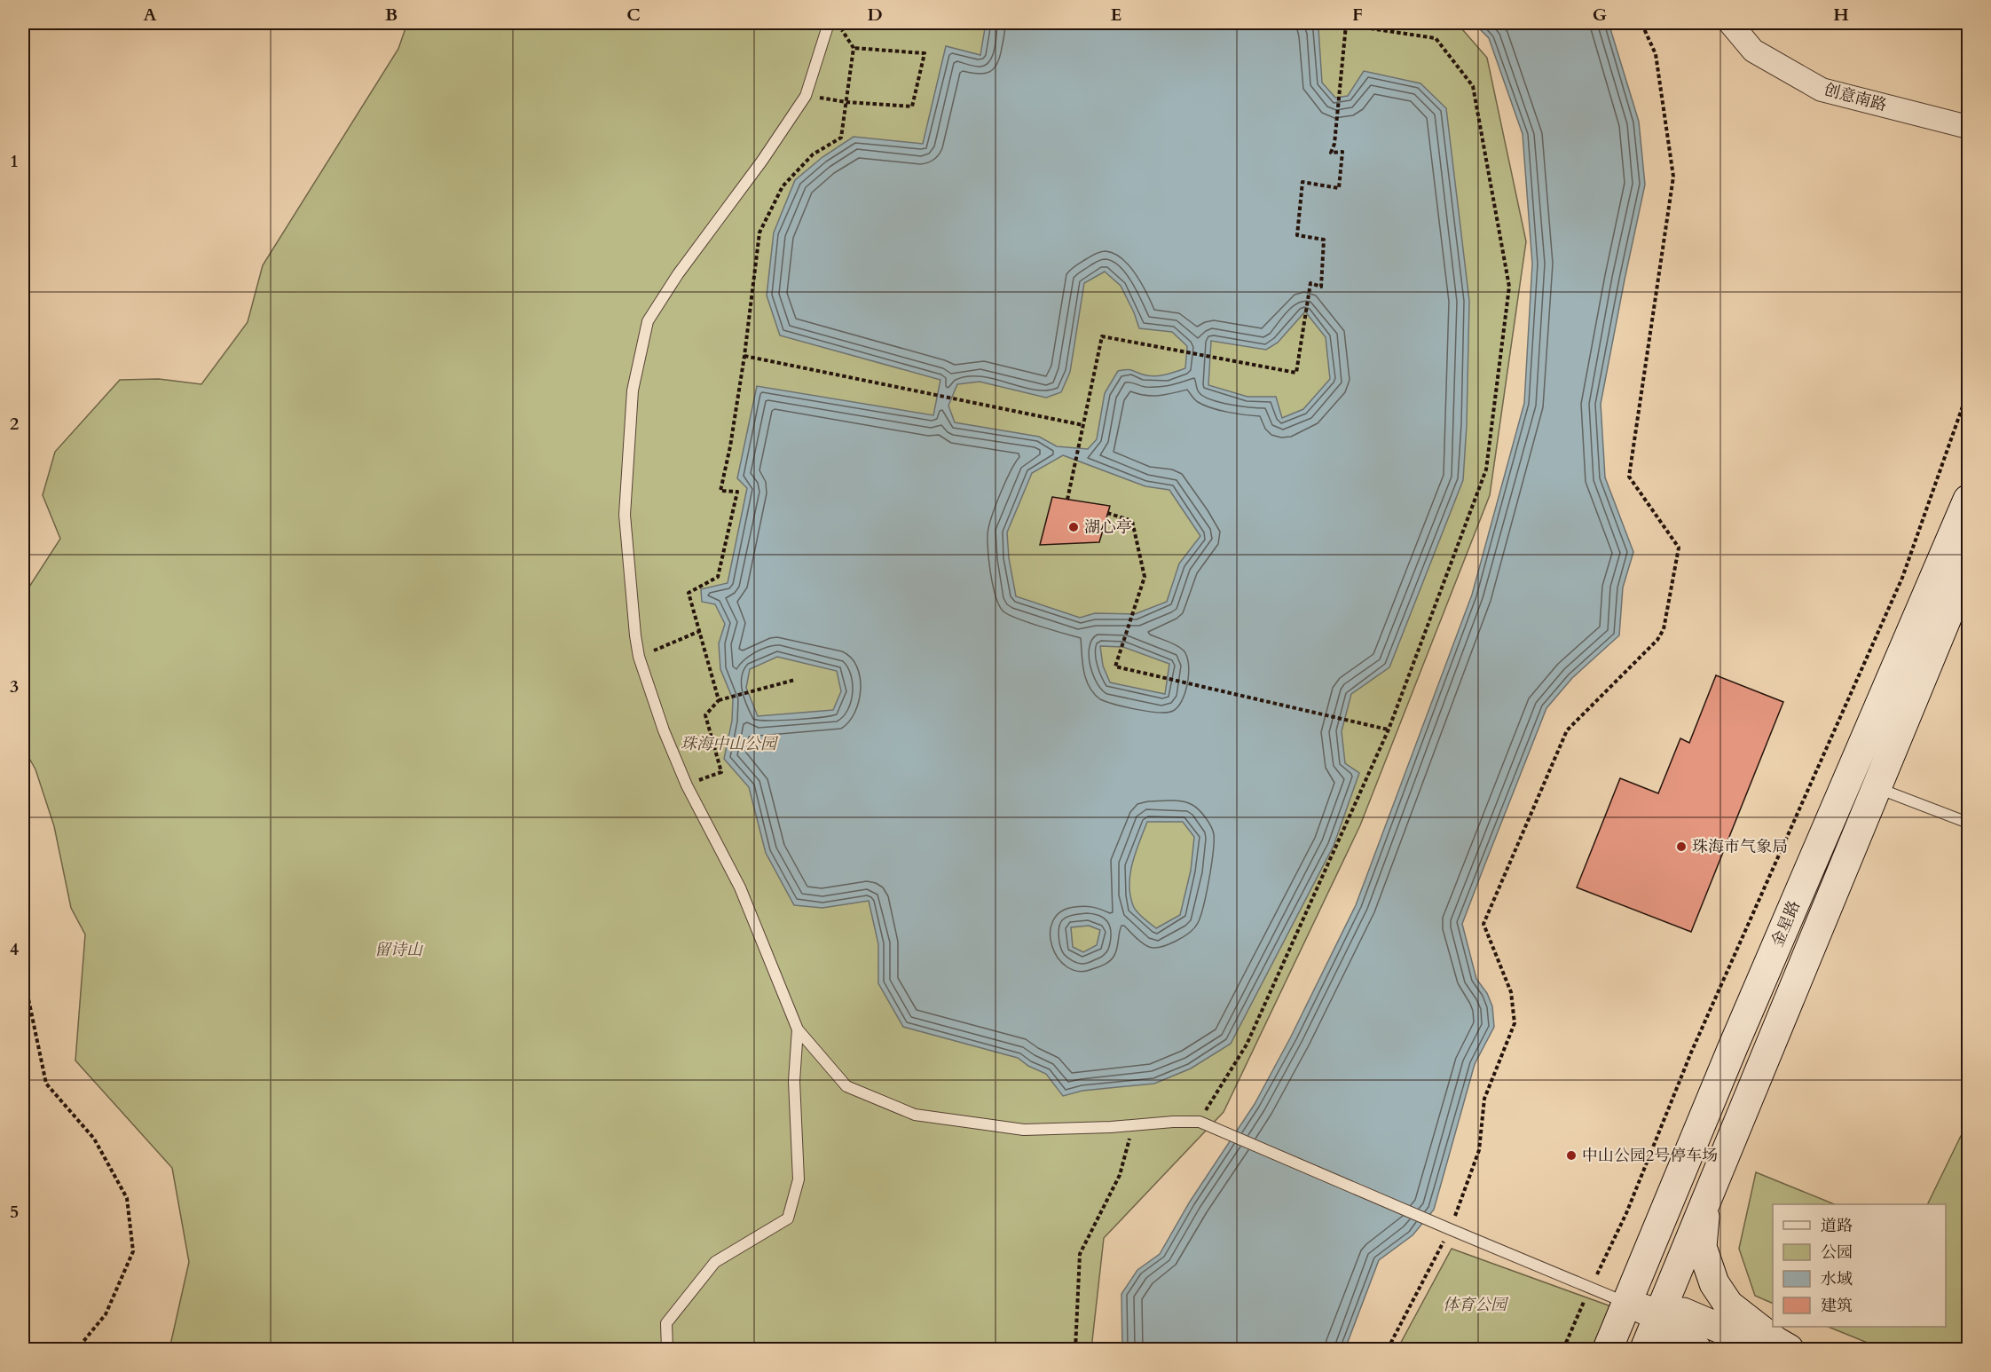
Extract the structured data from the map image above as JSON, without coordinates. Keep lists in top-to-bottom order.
{
  "streets": {
    "street": ["创意南路", "金星路"]
  },
  "parks": ["珠海中山公园", "留诗山", "体育公园"],
  "places": ["湖心亭", "珠海市气象局", "中山公园2号停车场"],
  "legend": [
    "道路",
    "公园",
    "水域",
    "建筑"
  ],
  "grid": {
    "columns": [
      "A",
      "B",
      "C",
      "D",
      "E",
      "F",
      "G",
      "H"
    ],
    "rows": [
      "1",
      "2",
      "3",
      "4",
      "5"
    ]
  }
}
